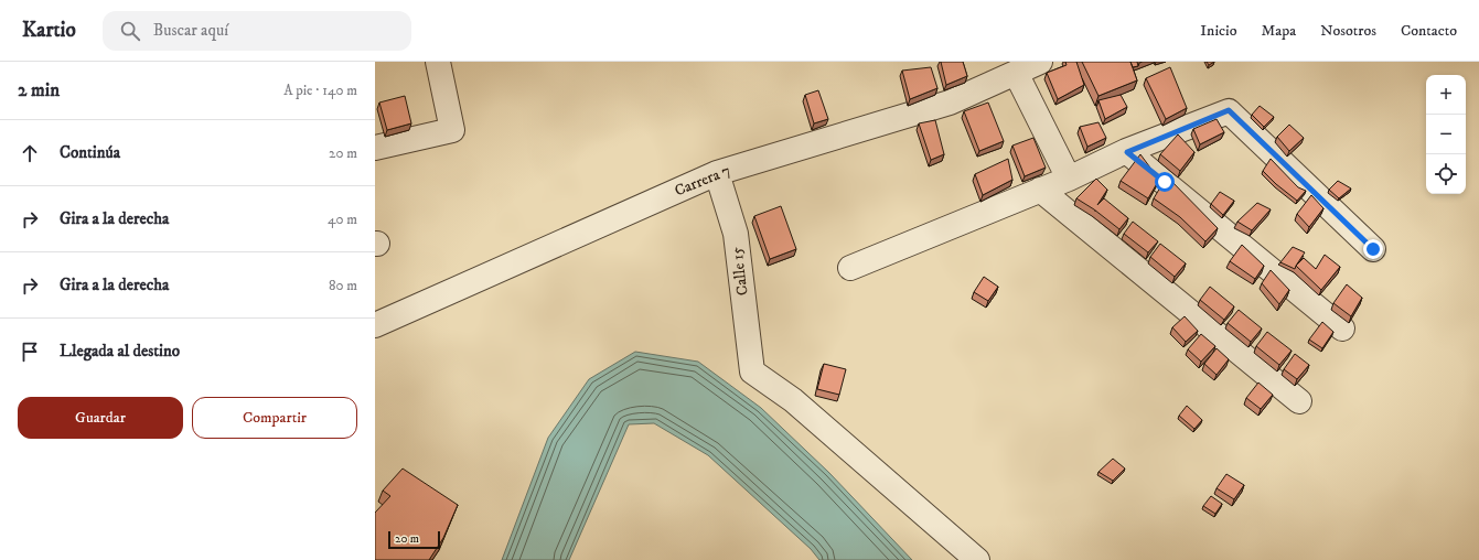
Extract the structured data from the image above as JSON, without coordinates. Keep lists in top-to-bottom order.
{
  "streets": {
    "street": ["Carrera 7", "Calle 15"]
  },
  "crossings": [
    ["Carrera 7", "Calle 15"]
  ],
  "scale_bar": "20 m",
  "page": {
    "header": "Kartio",
    "search": "Buscar aquí",
    "nav": [
      "Inicio",
      "Mapa",
      "Nosotros",
      "Contacto"
    ],
    "heading": ["2 min", "A pie · 140 m"],
    "map_buttons": ["+", "−"],
    "list": [
      ["Continúa", "20 m"],
      ["Gira a la derecha", "40 m"],
      ["Gira a la derecha", "80 m"],
      "Llegada al destino"
    ],
    "buttons": ["Guardar", "Compartir"],
    "scale": "20 m"
  }
}
